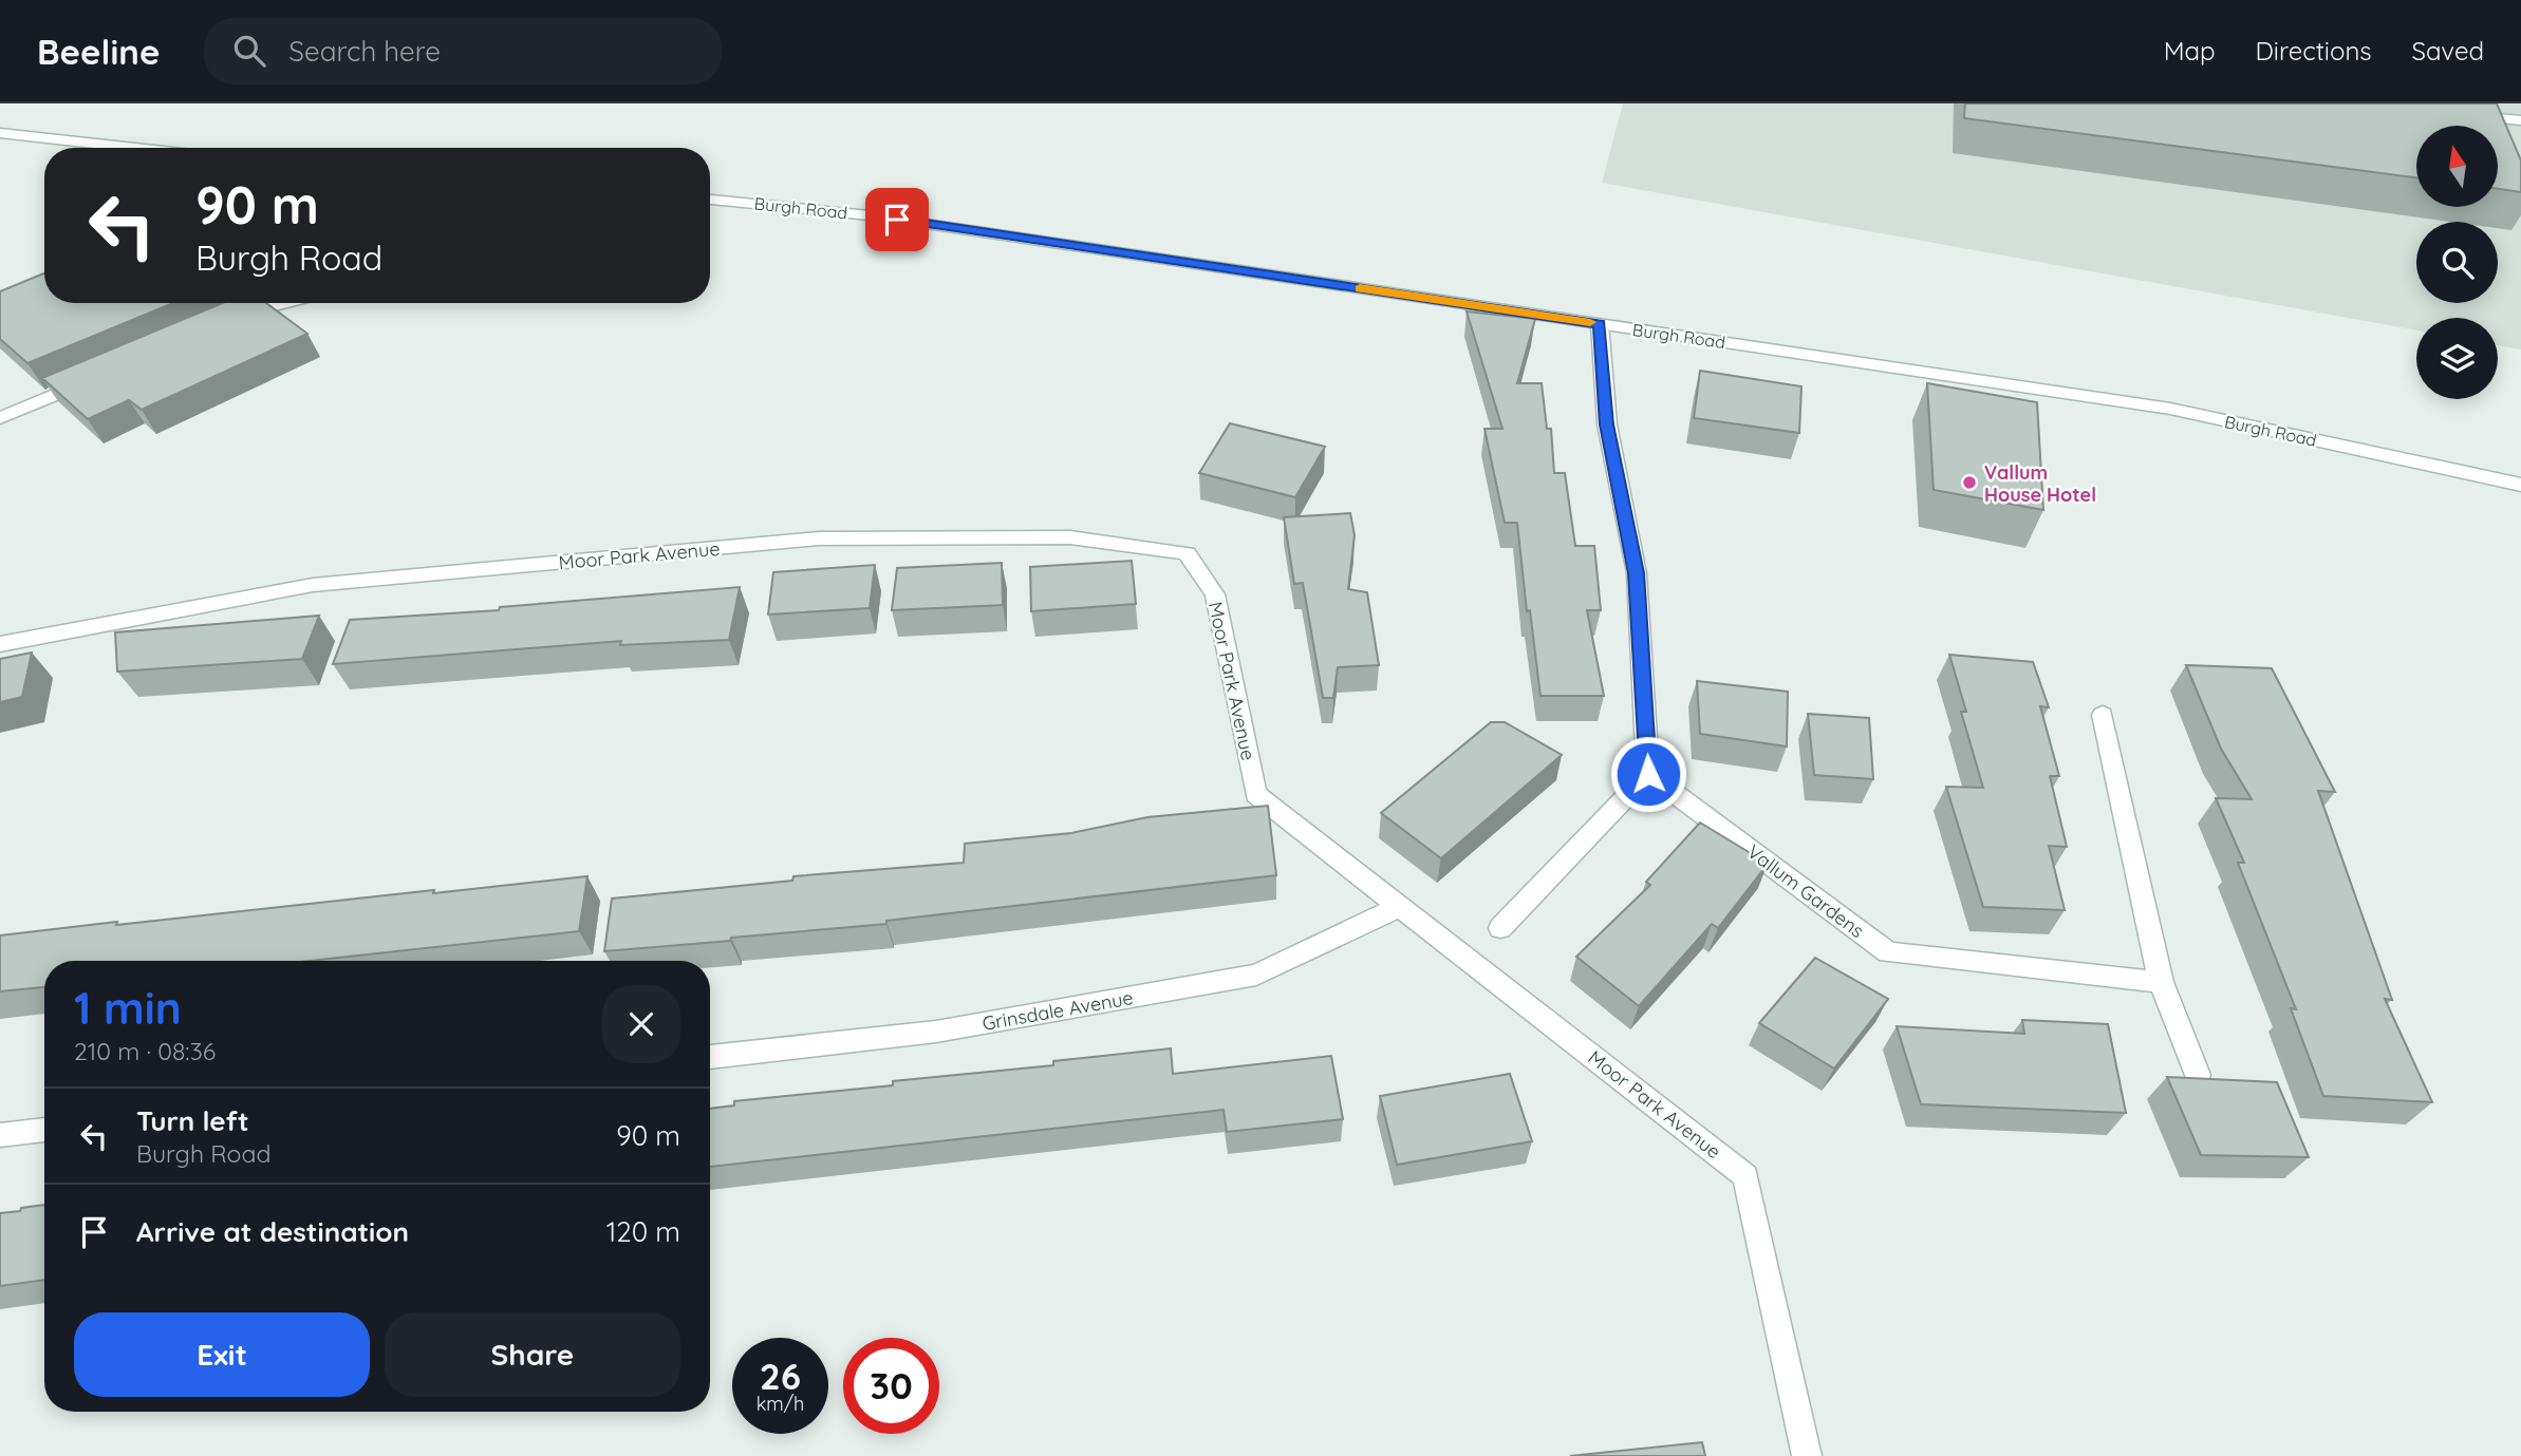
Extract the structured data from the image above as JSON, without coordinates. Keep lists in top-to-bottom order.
{
  "streets": {
    "street": [
      "Burgh Road",
      "Moor Park Avenue",
      "Vallum Gardens",
      "Grinsdale Avenue"
    ]
  },
  "crossings": [
    ["Moor Park Avenue", "Grinsdale Avenue"]
  ],
  "places": ["Vallum House Hotel"],
  "north": "top",
  "page": {
    "header": "Beeline",
    "search": "Search here",
    "nav": ["Map", "Directions", "Saved"],
    "turn": ["90 m", "Burgh Road"],
    "heading": ["1 min", "210 m · 08:36"],
    "list": [
      {
        "name": "Turn left",
        "note": "Burgh Road",
        "value": "90 m"
      },
      {
        "name": "Arrive at destination",
        "value": "120 m"
      }
    ],
    "buttons": ["Exit", "Share"],
    "speed": "26 km/h",
    "limit": "30"
  }
}
